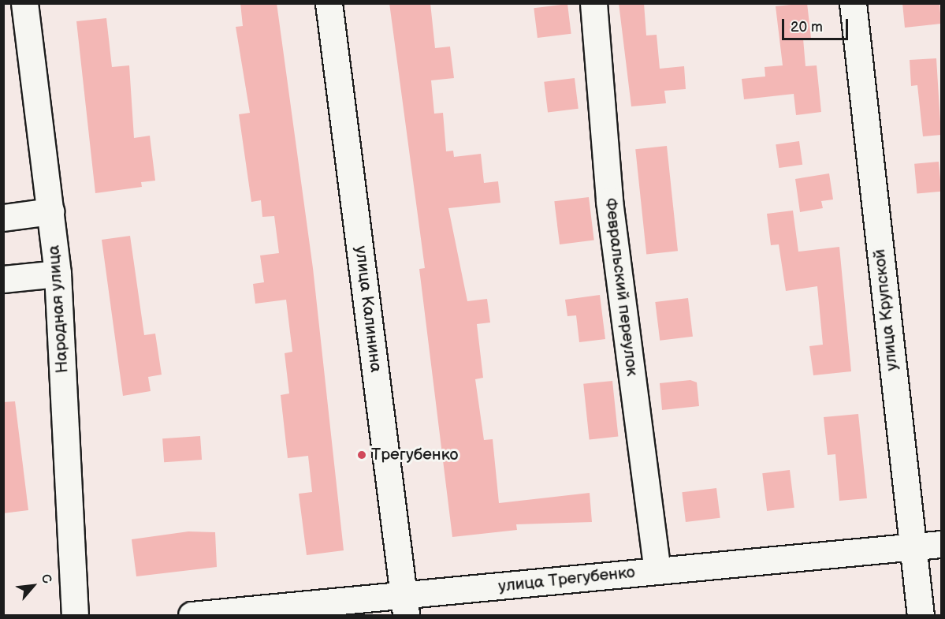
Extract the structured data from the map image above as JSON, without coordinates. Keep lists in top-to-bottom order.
{
  "streets": {
    "street": [
      "Февральский переулок",
      "Народная улица",
      "улица Калинина",
      "улица Крупской",
      "улица Трегубенко"
    ]
  },
  "crossings": [
    ["Февральский переулок", "улица Трегубенко"],
    ["улица Калинина", "улица Трегубенко"],
    ["улица Крупской", "улица Трегубенко"]
  ],
  "places": ["Трегубенко"],
  "scale_bar": "20 m",
  "north": "top right"
}
